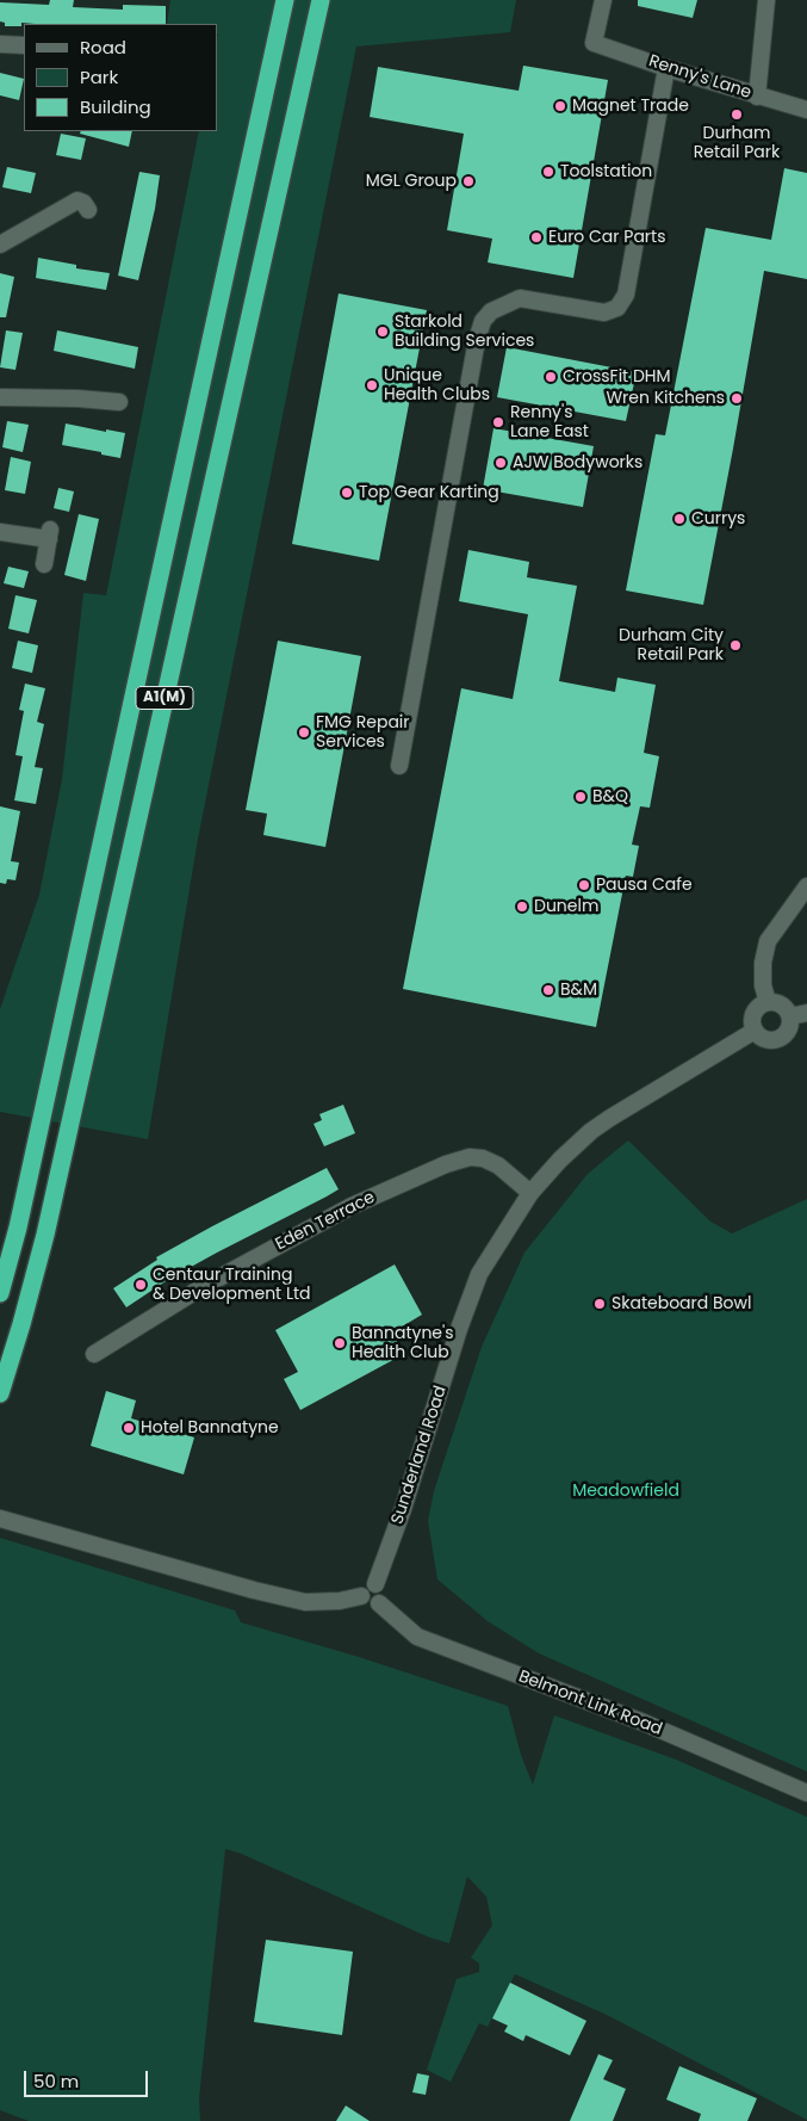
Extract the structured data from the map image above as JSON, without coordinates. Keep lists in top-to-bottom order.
{
  "streets": {
    "highway": ["A1(M)"],
    "street": [
      "Renny's Lane",
      "Eden Terrace",
      "Sunderland Road",
      "Belmont Link Road"
    ]
  },
  "crossings": [
    ["Eden Terrace", "Sunderland Road"],
    ["Sunderland Road", "Belmont Link Road"]
  ],
  "parks": ["Meadowfield"],
  "places": [
    "Magnet Trade",
    "Durham Retail Park",
    "Toolstation",
    "MGL Group",
    "Euro Car Parts",
    "Starkold Building Services",
    "CrossFit DHM",
    "Unique Health Clubs",
    "Wren Kitchens",
    "Renny's Lane East",
    "AJW Bodyworks",
    "Top Gear Karting",
    "Currys",
    "Durham City Retail Park",
    "FMG Repair Services",
    "B&Q",
    "Pausa Cafe",
    "Dunelm",
    "B&M",
    "Centaur Training & Development Ltd",
    "Skateboard Bowl",
    "Bannatyne's Health Club",
    "Hotel Bannatyne"
  ],
  "legend": ["Road", "Park", "Building"],
  "scale_bar": "50 m"
}
